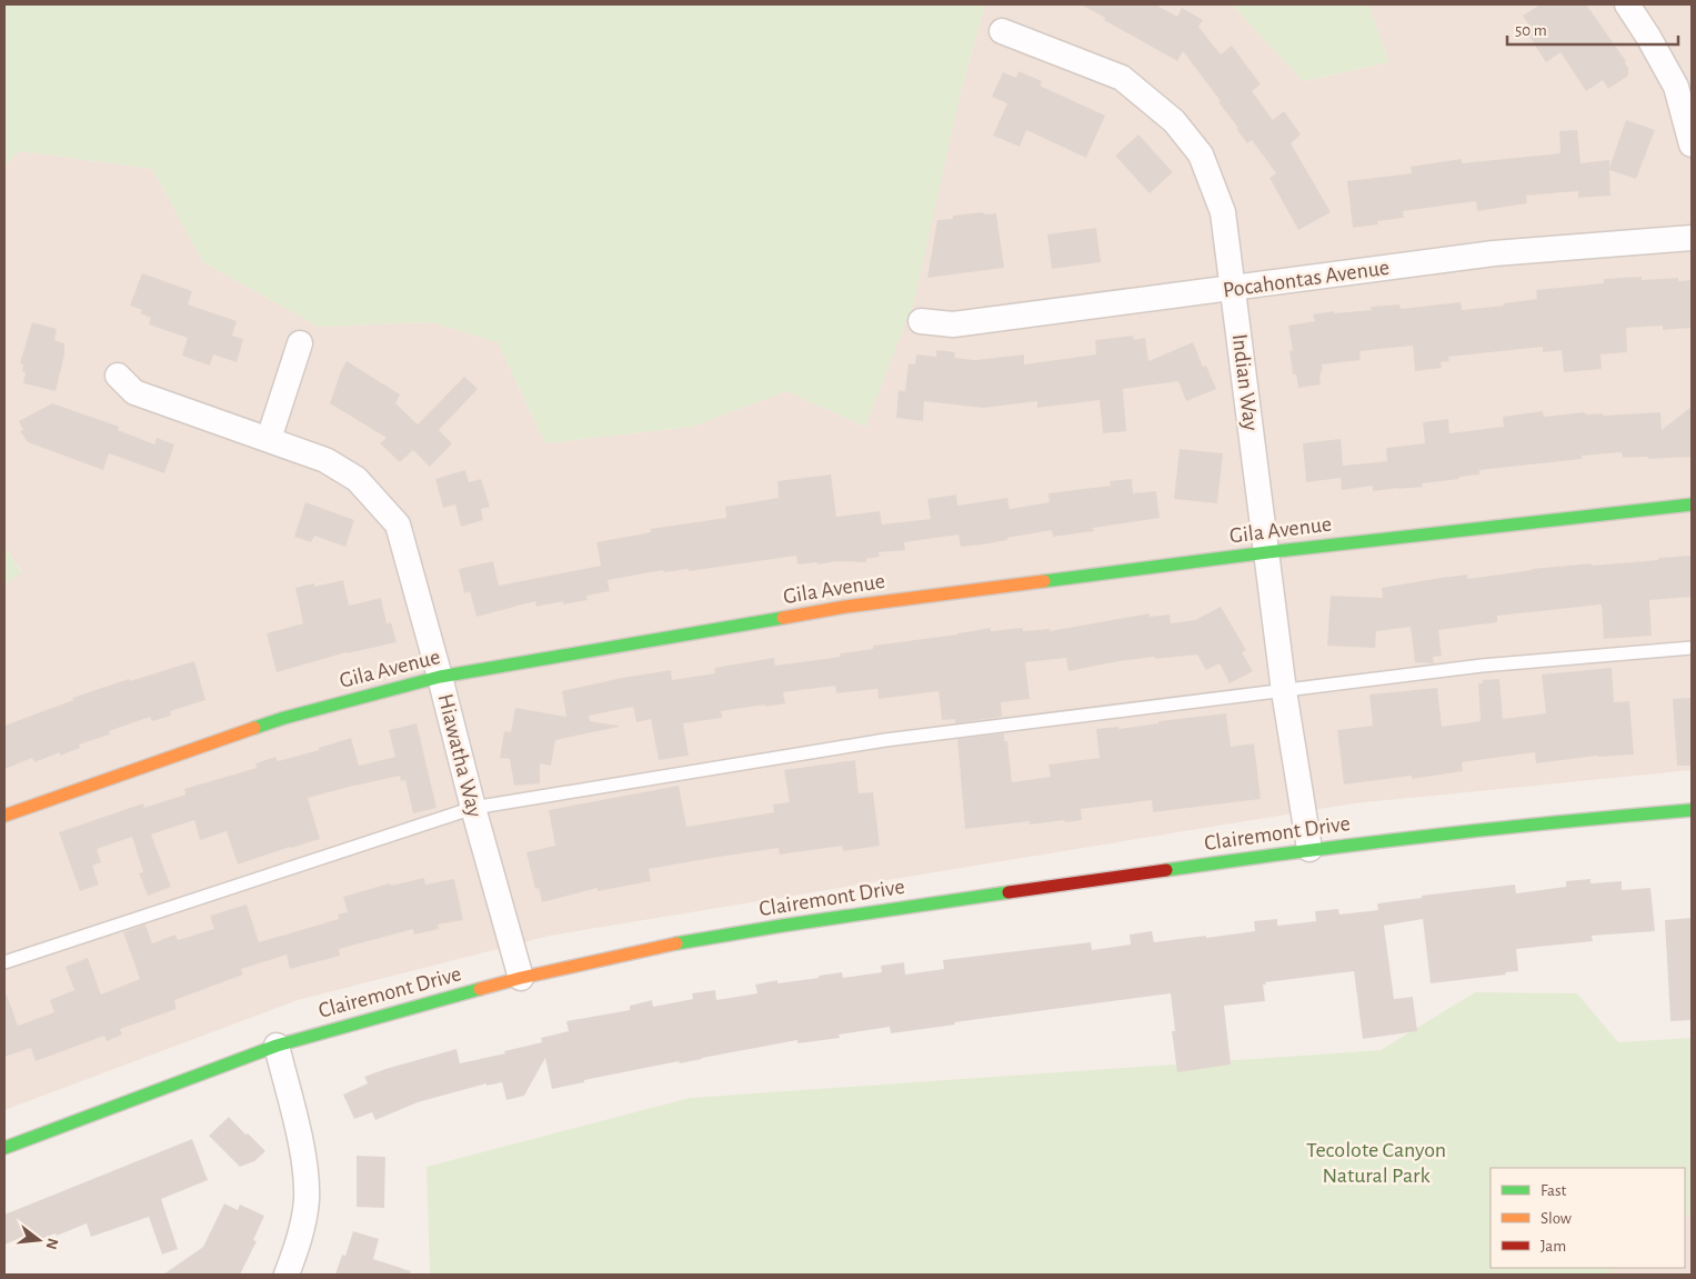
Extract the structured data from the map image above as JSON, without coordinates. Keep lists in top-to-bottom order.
{
  "streets": {
    "main road": ["Gila Avenue", "Clairemont Drive"],
    "street": ["Pocahontas Avenue", "Indian Way", "Hiawatha Way"]
  },
  "crossings": [
    ["Pocahontas Avenue", "Indian Way"],
    ["Indian Way", "Gila Avenue"],
    ["Indian Way", "Clairemont Drive"],
    ["Gila Avenue", "Hiawatha Way"],
    ["Hiawatha Way", "Clairemont Drive"]
  ],
  "parks": ["Tecolote Canyon Natural Park"],
  "legend": ["Fast", "Slow", "Jam"],
  "scale_bar": "50 m",
  "north": "right"
}
